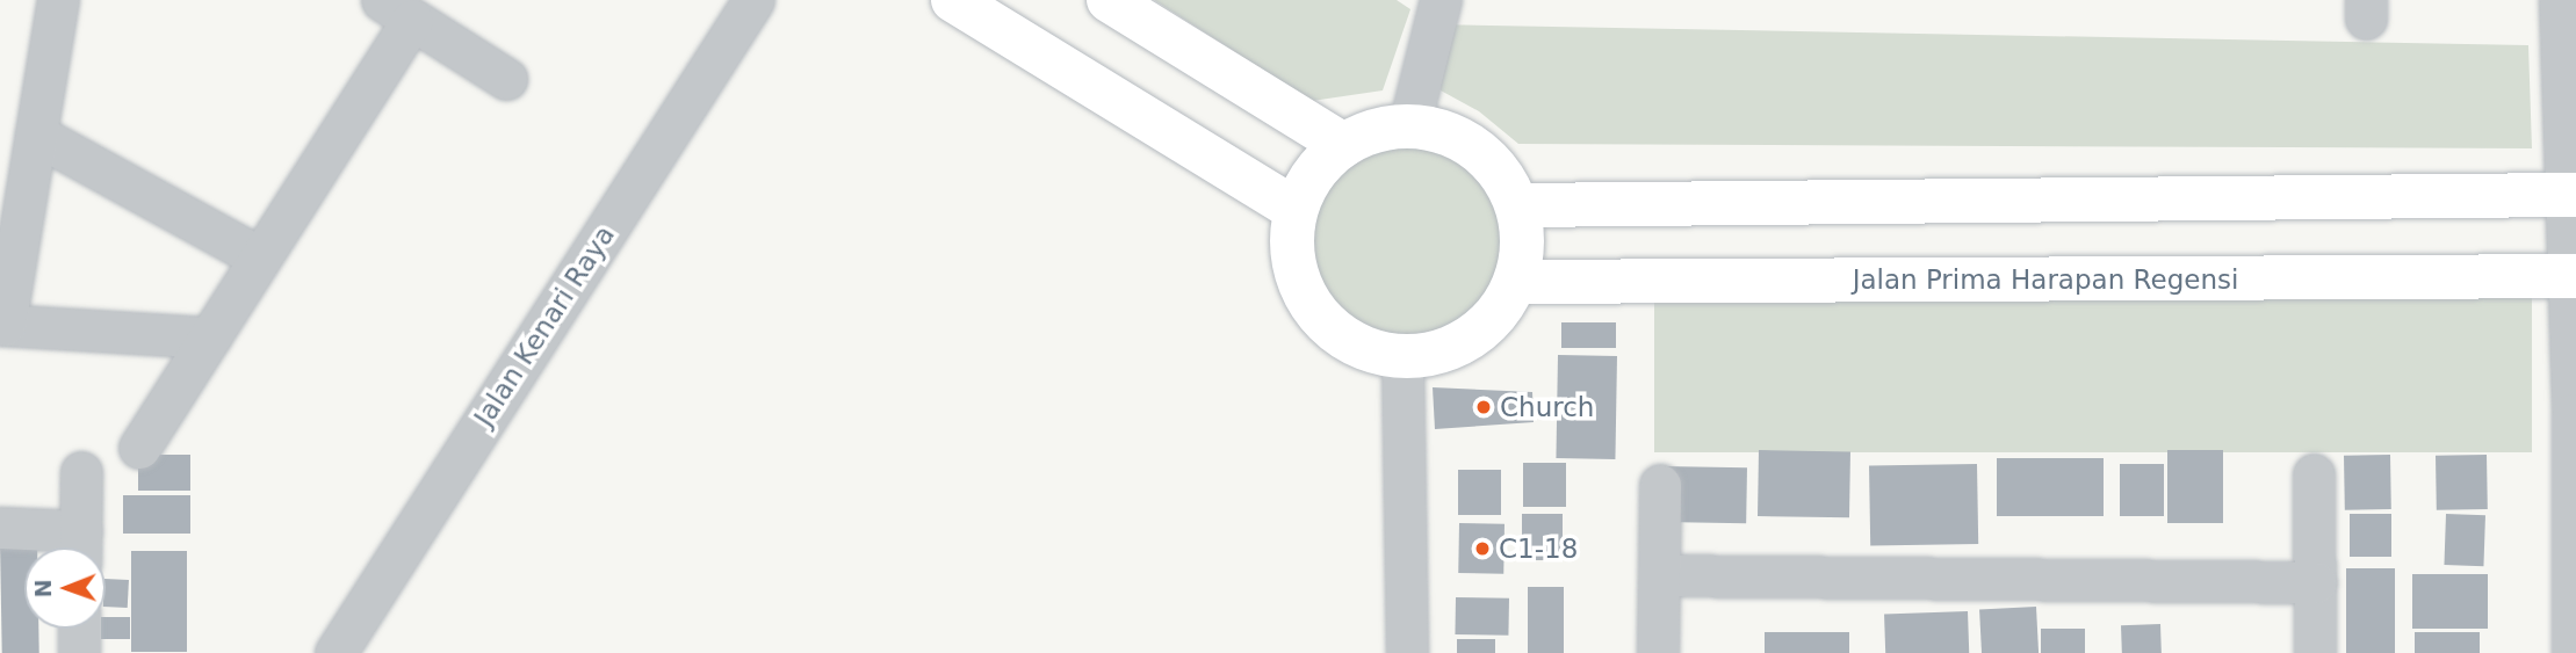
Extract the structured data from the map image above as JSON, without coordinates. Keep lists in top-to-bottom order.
{
  "streets": {
    "street": ["Jalan Prima Harapan Regensi", "Jalan Kenari Raya"]
  },
  "places": ["Church", "C1-18"],
  "north": "left"
}
